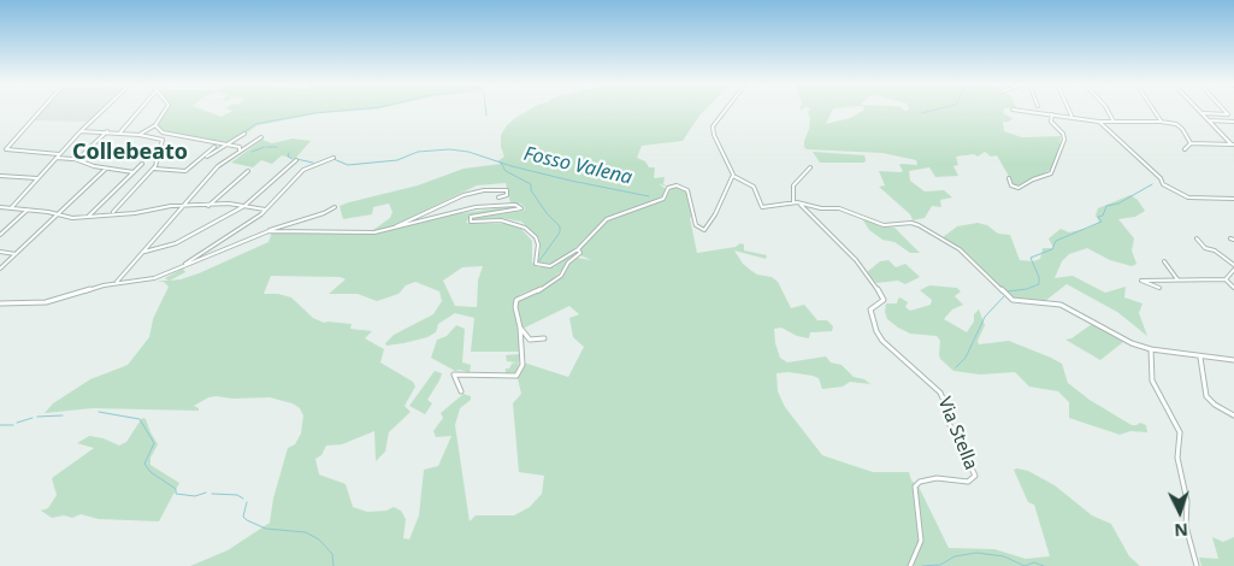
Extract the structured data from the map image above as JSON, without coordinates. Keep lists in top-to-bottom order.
{
  "streets": {
    "street": ["Via Stella"]
  },
  "districts": ["Collebeato"],
  "water": ["Fosso Valena"],
  "north": "bottom"
}
